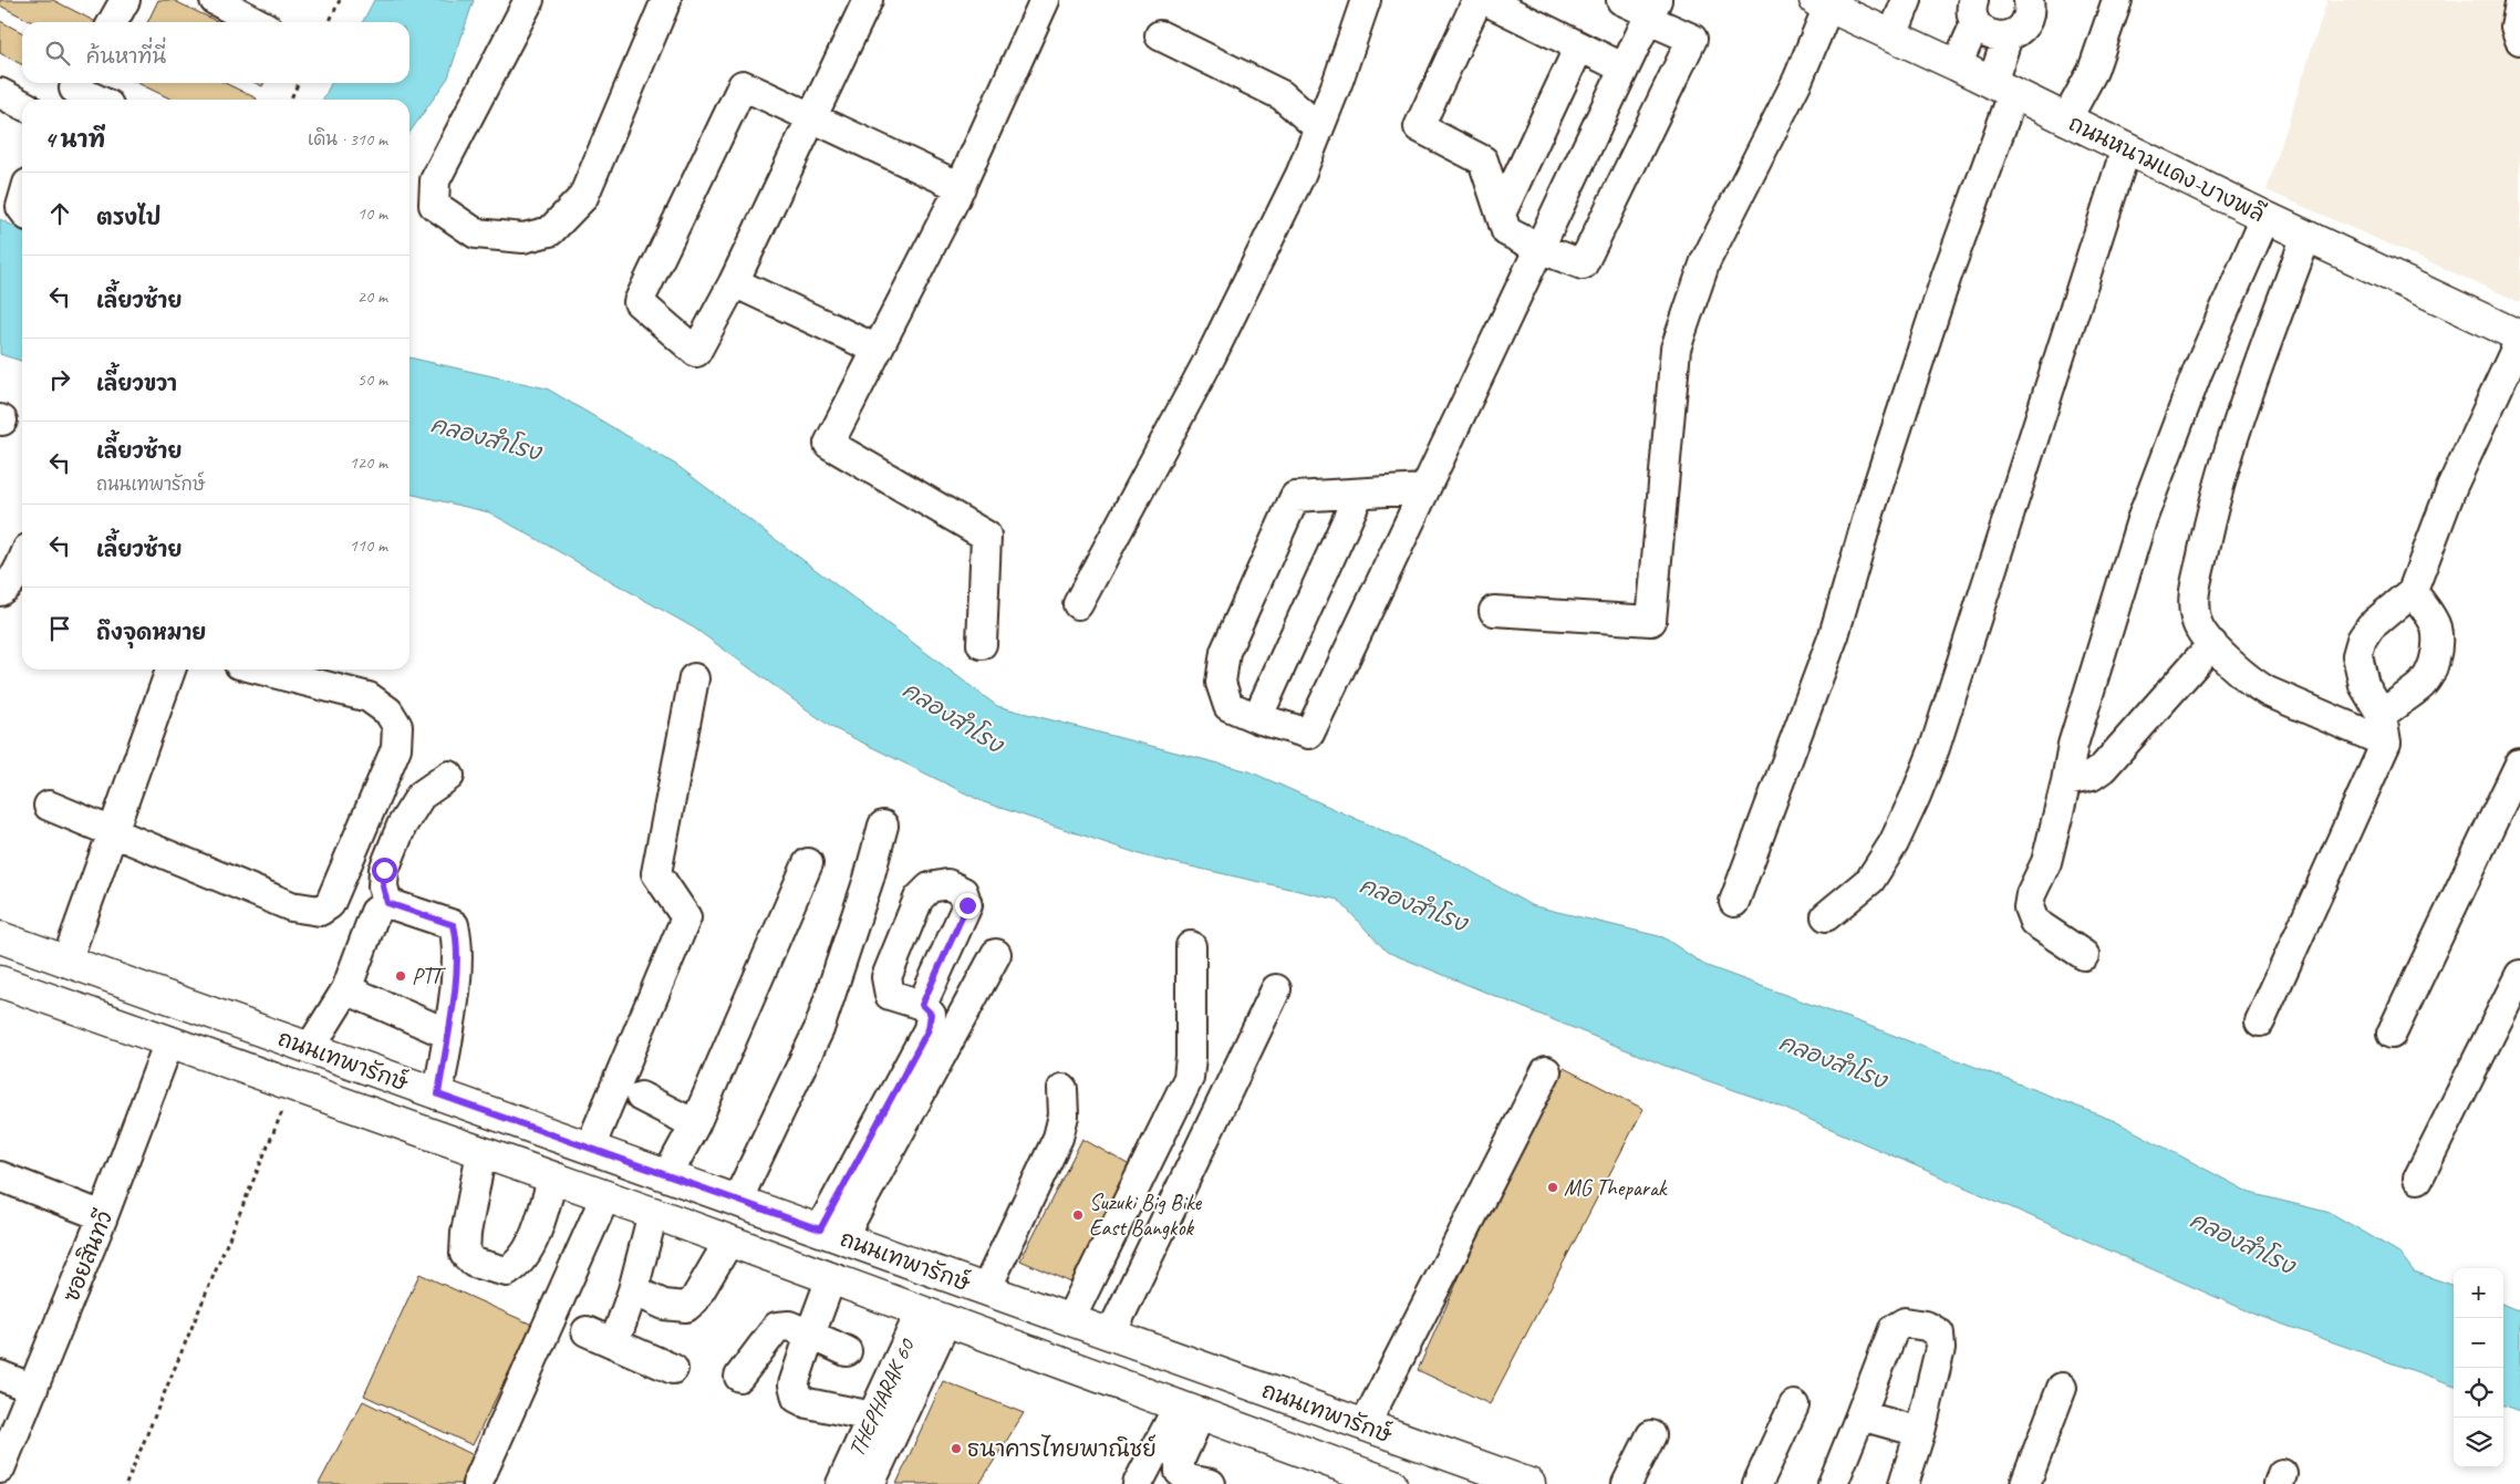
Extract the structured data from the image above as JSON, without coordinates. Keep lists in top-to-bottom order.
{
  "streets": {
    "main road": ["ถนนหนามแดง-บางพลี", "ถนนเทพารักษ์"],
    "street": ["ซอยสินทวี", "THEPHARAK 60"]
  },
  "crossings": [
    ["ถนนเทพารักษ์", "ซอยสินทวี"],
    ["ถนนเทพารักษ์", "THEPHARAK 60"]
  ],
  "water": ["คลองสำโรง"],
  "places": [
    "PTT",
    "MG Theparak",
    "Suzuki Big Bike East Bangkok",
    "ธนาคารไทยพาณิชย์"
  ],
  "page": {
    "search": "ค้นหาที่นี่",
    "heading": ["4 นาที", "เดิน · 310 m"],
    "list": [
      ["ตรงไป", "10 m"],
      ["เลี้ยวซ้าย", "20 m"],
      ["เลี้ยวขวา", "50 m"],
      ["เลี้ยวซ้าย", "ถนนเทพารักษ์", "120 m"],
      ["เลี้ยวซ้าย", "110 m"],
      "ถึงจุดหมาย"
    ],
    "map_buttons": ["+", "−"]
  }
}
